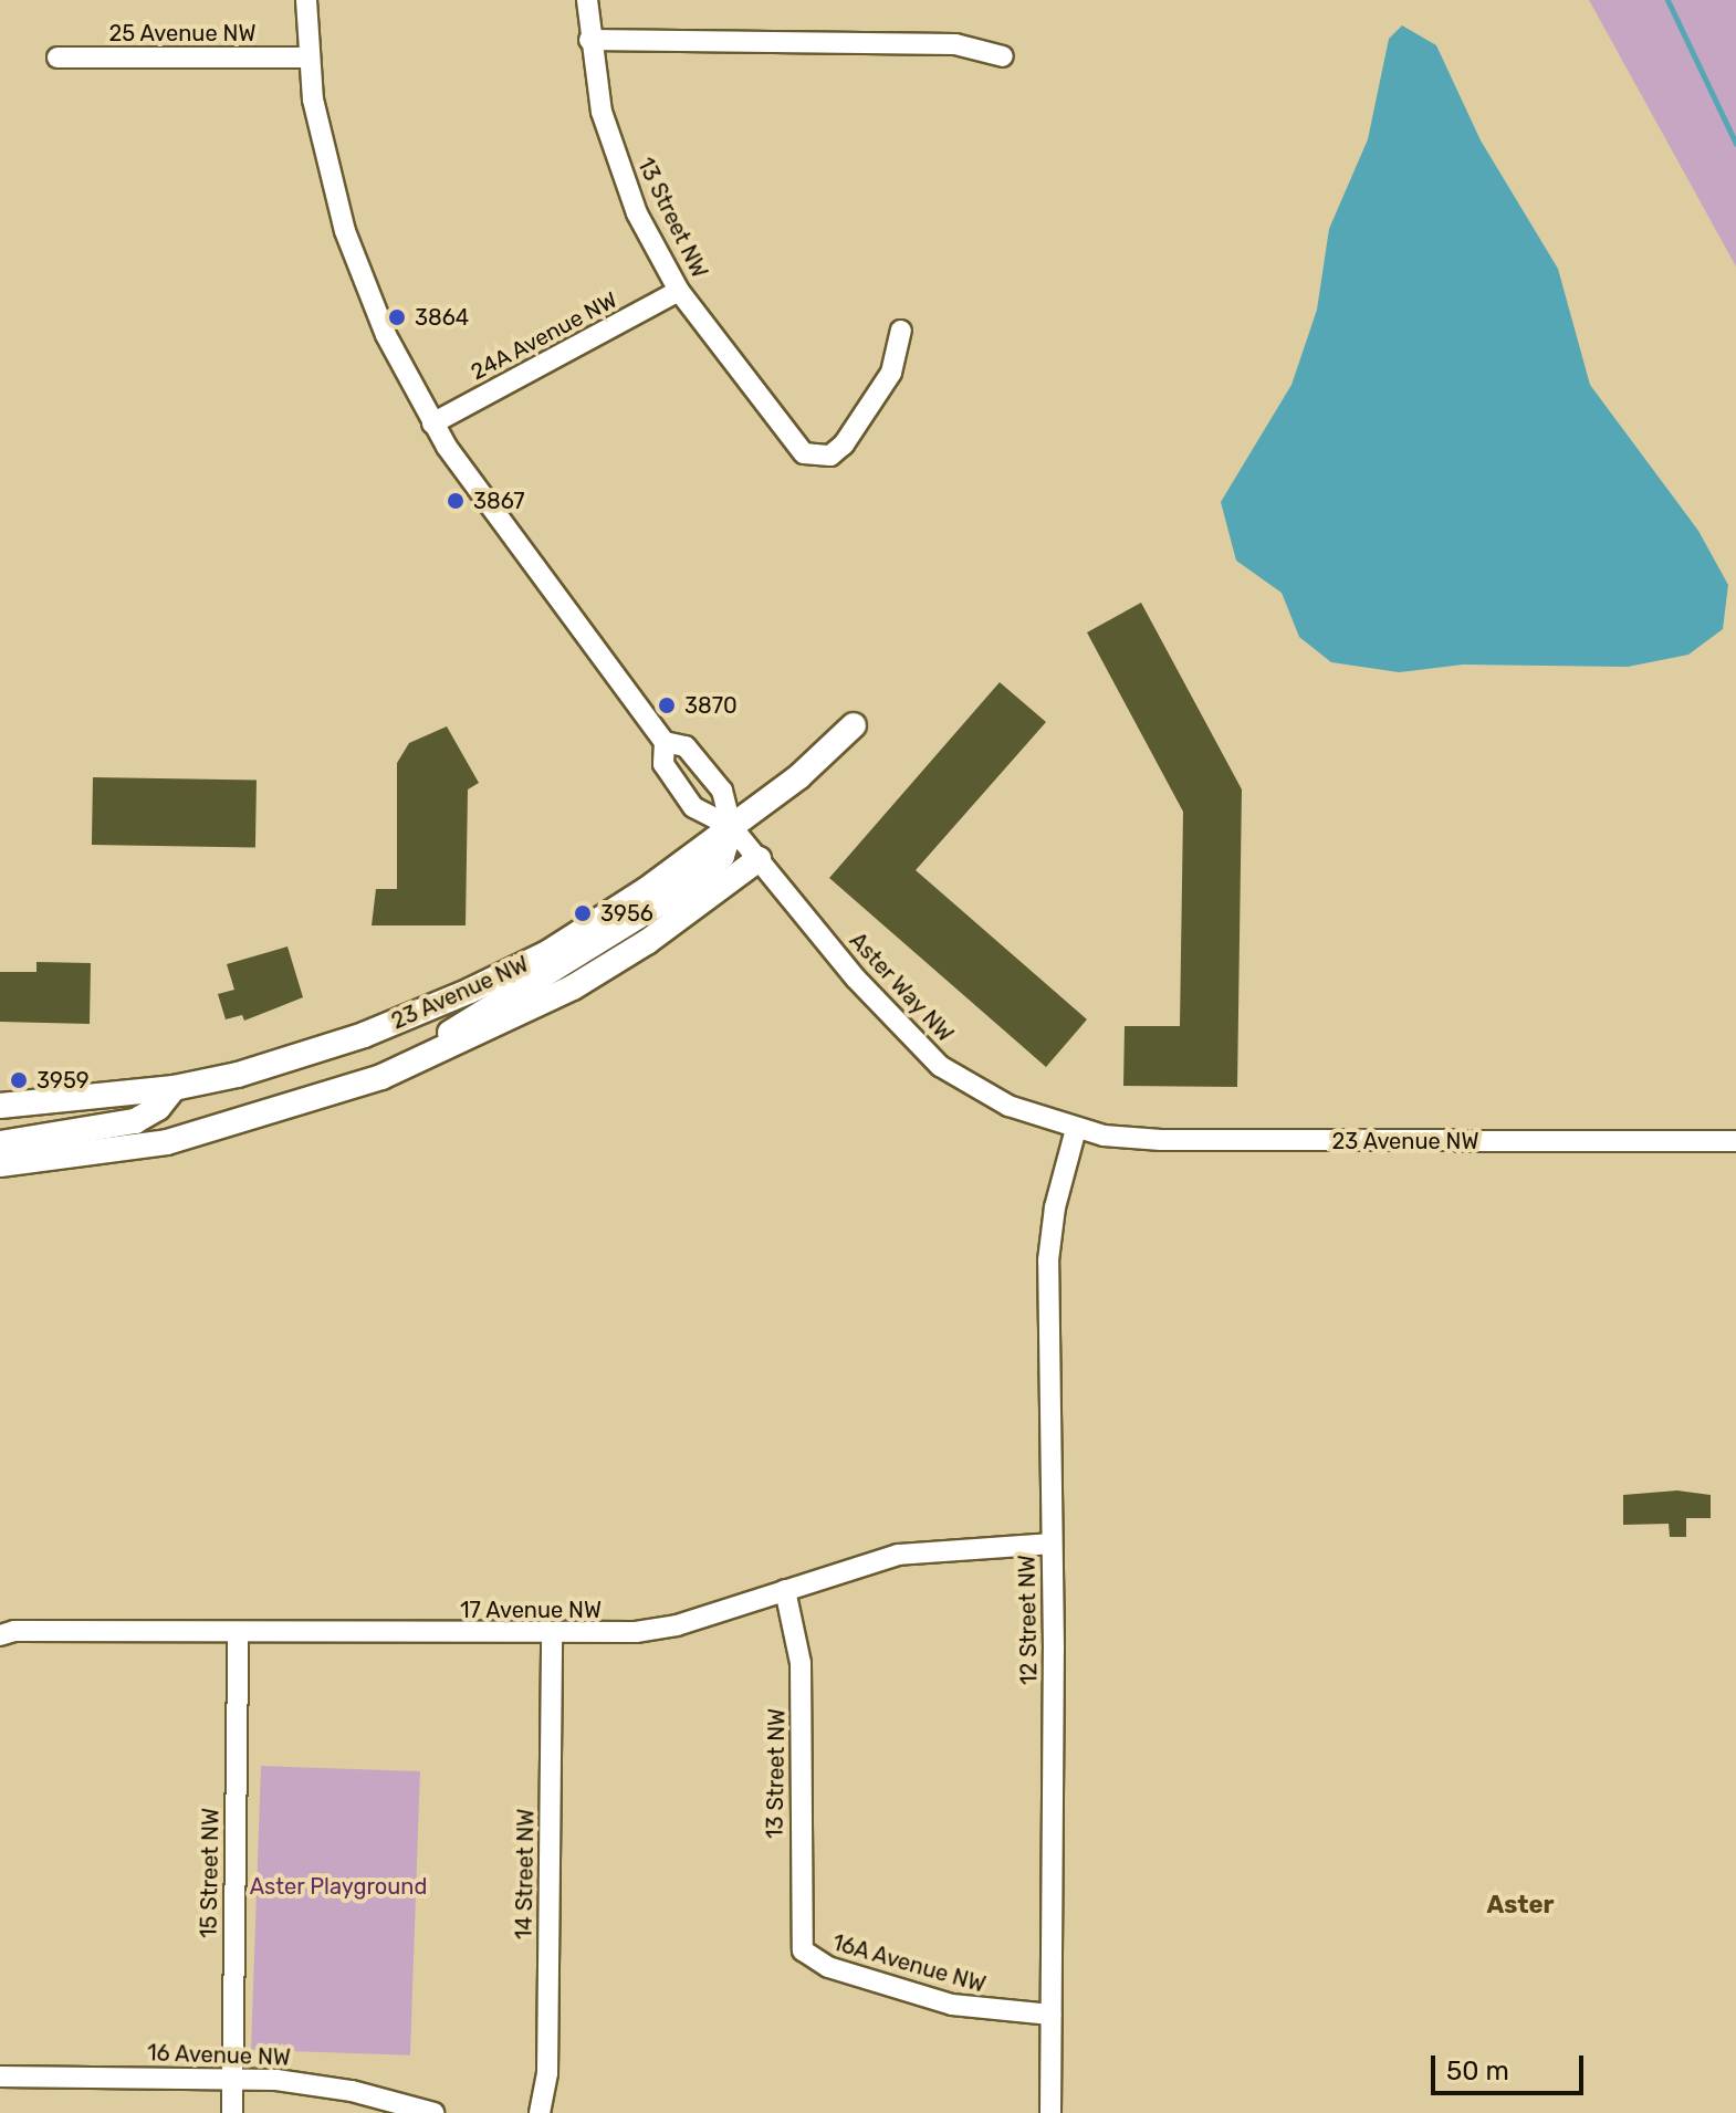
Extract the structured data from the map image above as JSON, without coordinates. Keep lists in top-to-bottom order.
{
  "streets": {
    "main road": ["23 Avenue NW"],
    "street": [
      "25 Avenue NW",
      "13 Street NW",
      "24A Avenue NW",
      "Aster Way NW",
      "17 Avenue NW",
      "12 Street NW",
      "15 Street NW",
      "14 Street NW",
      "16A Avenue NW",
      "16 Avenue NW"
    ]
  },
  "crossings": [
    ["13 Street NW", "24A Avenue NW"],
    ["13 Street NW", "17 Avenue NW"],
    ["13 Street NW", "16A Avenue NW"],
    ["Aster Way NW", "23 Avenue NW"],
    ["Aster Way NW", "12 Street NW"],
    ["23 Avenue NW", "12 Street NW"],
    ["17 Avenue NW", "12 Street NW"],
    ["17 Avenue NW", "15 Street NW"],
    ["17 Avenue NW", "14 Street NW"],
    ["12 Street NW", "16A Avenue NW"],
    ["15 Street NW", "16 Avenue NW"]
  ],
  "districts": ["Aster"],
  "parks": ["Aster Playground"],
  "places": [
    "3864",
    "3867",
    "3870",
    "3956",
    "3959"
  ],
  "scale_bar": "50 m"
}
